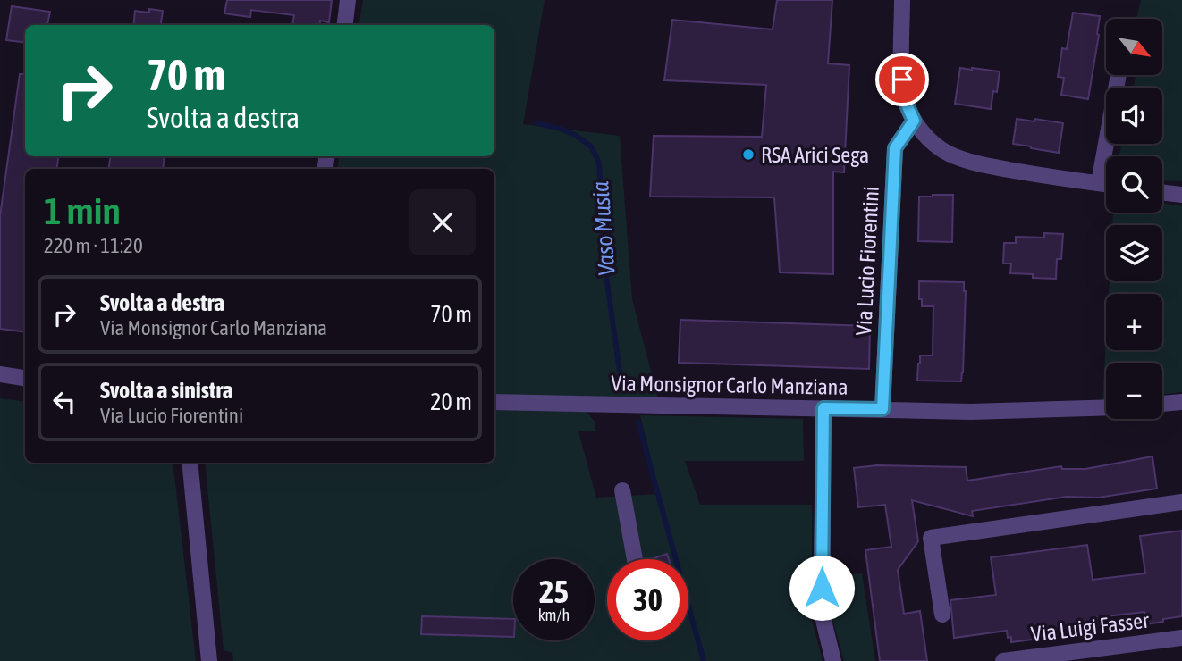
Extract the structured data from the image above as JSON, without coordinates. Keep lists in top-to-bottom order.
{
  "streets": {
    "street": ["Via Lucio Fiorentini", "Via Monsignor Carlo Manziana", "Via Luigi Fasser"]
  },
  "crossings": [
    ["Via Lucio Fiorentini", "Via Monsignor Carlo Manziana"]
  ],
  "water": ["Vaso Musia"],
  "places": ["RSA Arici Sega"],
  "north": "bottom right",
  "page": {
    "map_buttons": ["+", "−"],
    "turn": ["70 m", "Svolta a destra"],
    "heading": ["1 min", "220 m · 11:20"],
    "list": [
      {
        "name": "Svolta a destra",
        "note": "Via Monsignor Carlo Manziana",
        "value": "70 m"
      },
      {
        "name": "Svolta a sinistra",
        "note": "Via Lucio Fiorentini",
        "value": "20 m"
      }
    ],
    "speed": "25 km/h",
    "limit": "30"
  }
}
